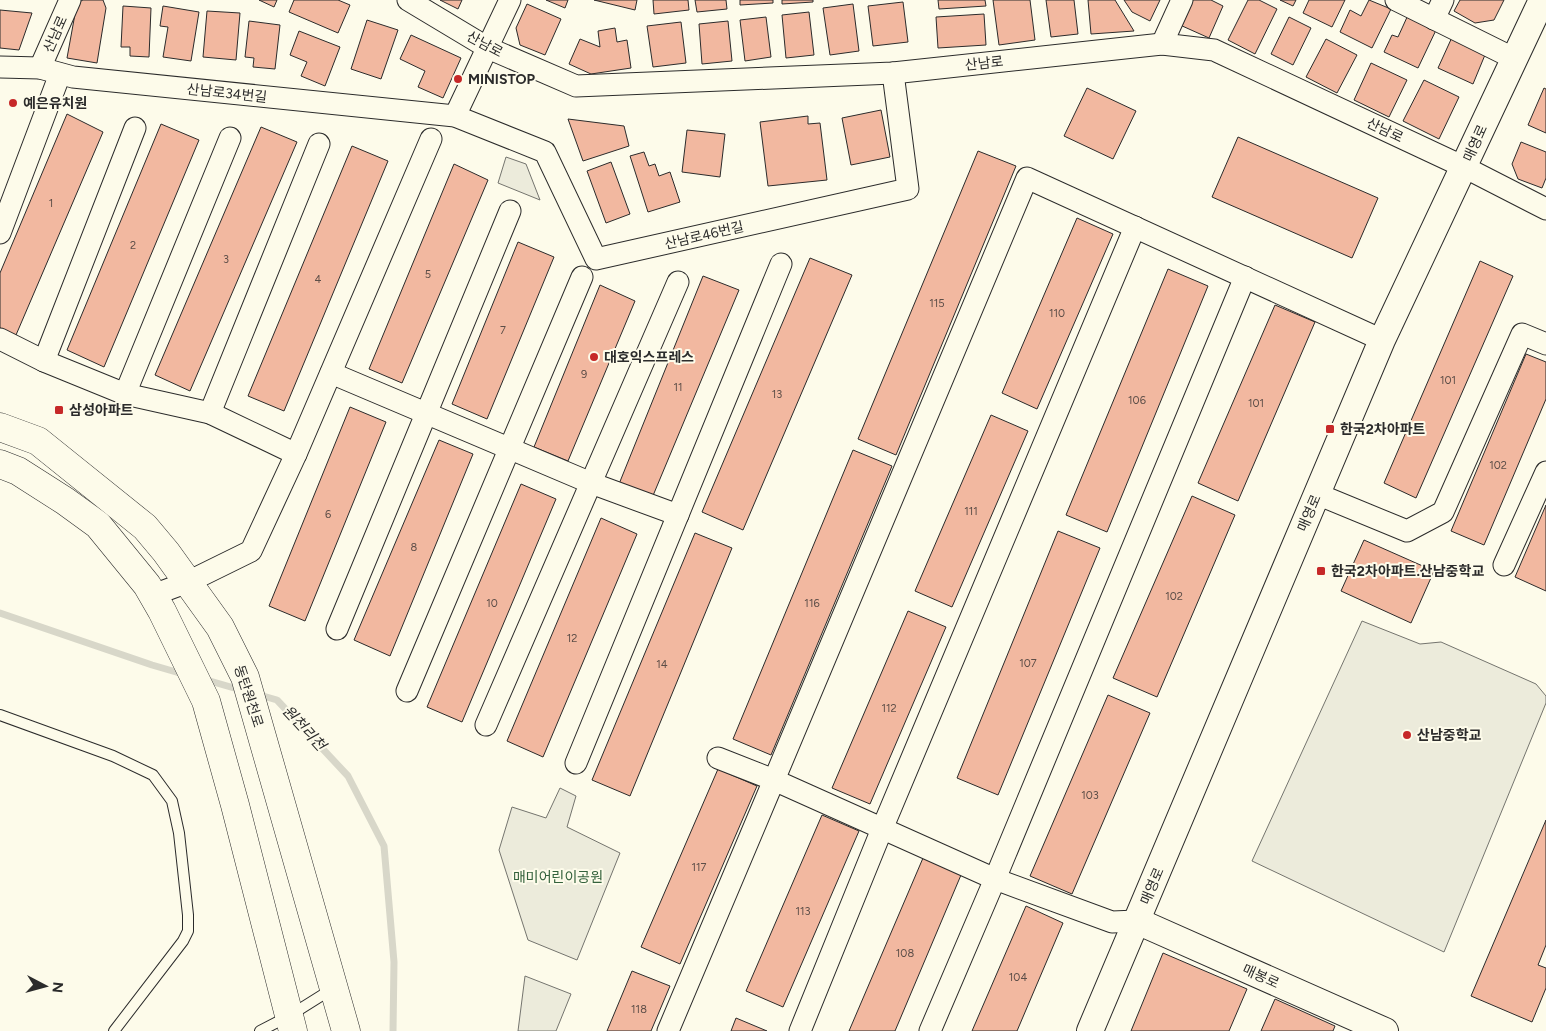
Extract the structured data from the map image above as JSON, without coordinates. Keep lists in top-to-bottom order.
{
  "streets": {
    "main road": ["동탄원천로"],
    "street": [
      "산남로",
      "산남로34번길",
      "매영로",
      "산남로46번길",
      "매봉로"
    ]
  },
  "crossings": [
    ["산남로", "산남로34번길"],
    ["산남로", "매영로"],
    ["산남로", "산남로46번길"],
    ["산남로34번길", "산남로46번길"],
    ["매영로", "매봉로"]
  ],
  "water": ["원천리천"],
  "parks": ["매미어린이공원"],
  "places": {
    "other": [
      "MINISTOP",
      "예은유치원",
      "대호익스프레스",
      "산남중학교"
    ],
    "transit": ["삼성아파트", "한국2차아파트", "한국2차아파트.산남중학교"]
  },
  "house_numbers": [
    "1",
    "2",
    "3",
    "5",
    "4",
    "115",
    "110",
    "7",
    "9",
    "101",
    "11",
    "13",
    "106",
    "101",
    "102",
    "111",
    "6",
    "8",
    "102",
    "10",
    "116",
    "12",
    "107",
    "14",
    "112",
    "103",
    "117",
    "113",
    "108",
    "104",
    "118"
  ],
  "north": "right"
}
